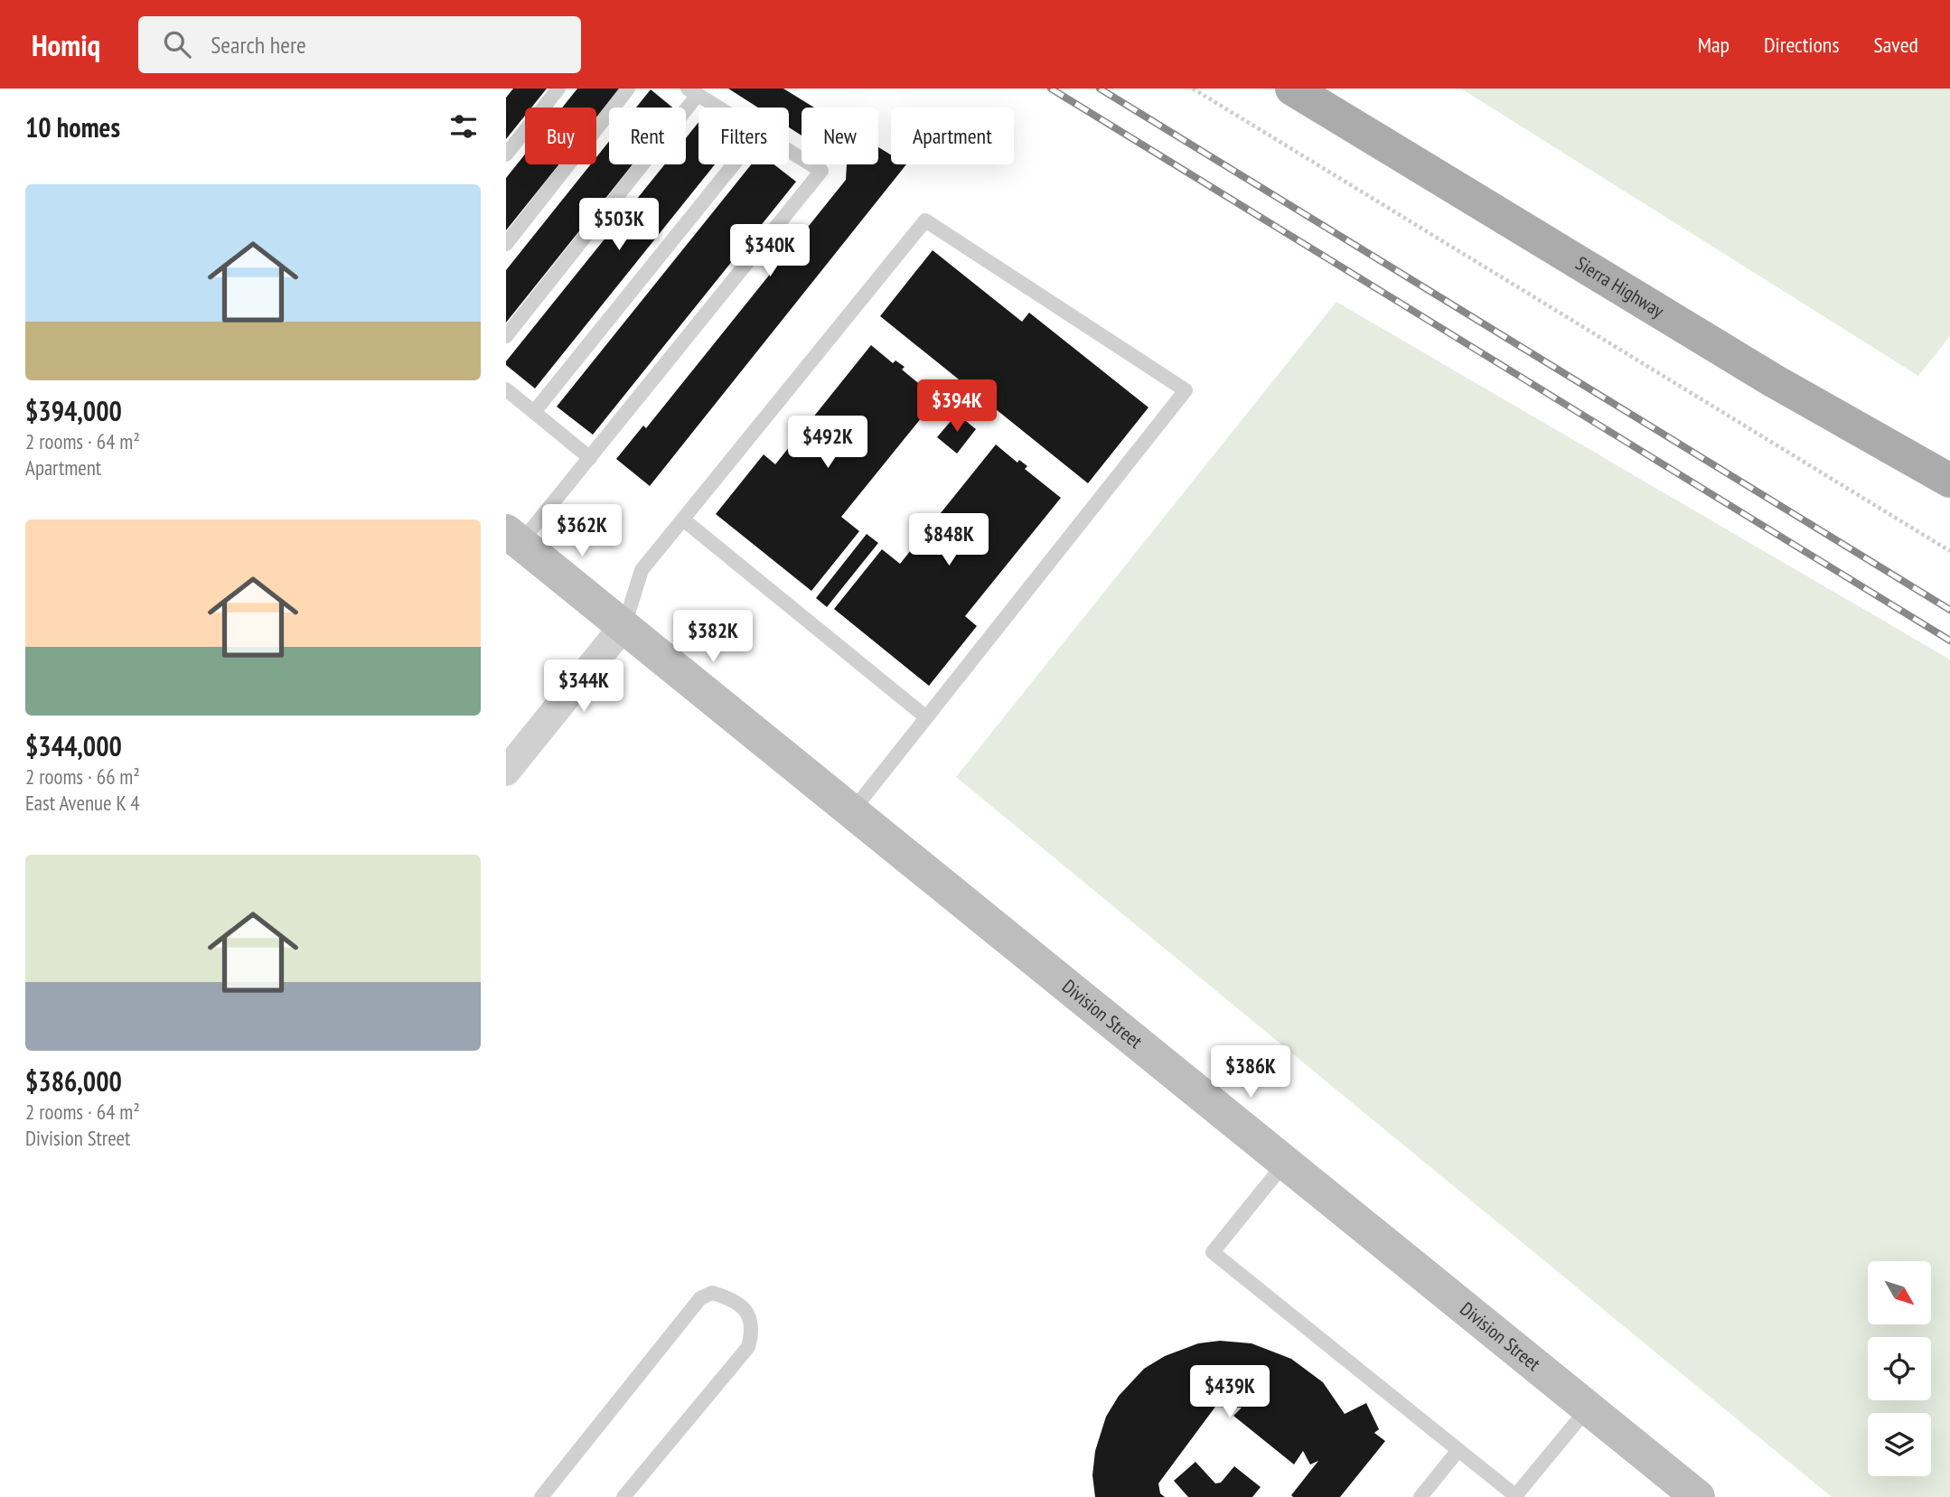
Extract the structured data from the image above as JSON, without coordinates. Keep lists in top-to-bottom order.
{
  "streets": {
    "main road": ["Sierra Highway", "Division Street"]
  },
  "north": "bottom right",
  "page": {
    "header": "Homiq",
    "search": "Search here",
    "nav": ["Map", "Directions", "Saved"],
    "heading": "10 homes",
    "chip": [
      "Buy",
      "Rent",
      "Filters",
      "New",
      "Apartment"
    ],
    "list": [
      {
        "name": "$394,000",
        "note": "2 rooms · 64 m² · Apartment"
      },
      {
        "name": "$344,000",
        "note": "2 rooms · 66 m² · East Avenue K 4"
      },
      {
        "name": "$386,000",
        "note": "2 rooms · 64 m² · Division Street"
      }
    ],
    "price": [
      "$503K",
      "$340K",
      "$394K",
      "$492K",
      "$362K",
      "$848K",
      "$382K",
      "$344K",
      "$386K",
      "$439K"
    ]
  }
}
